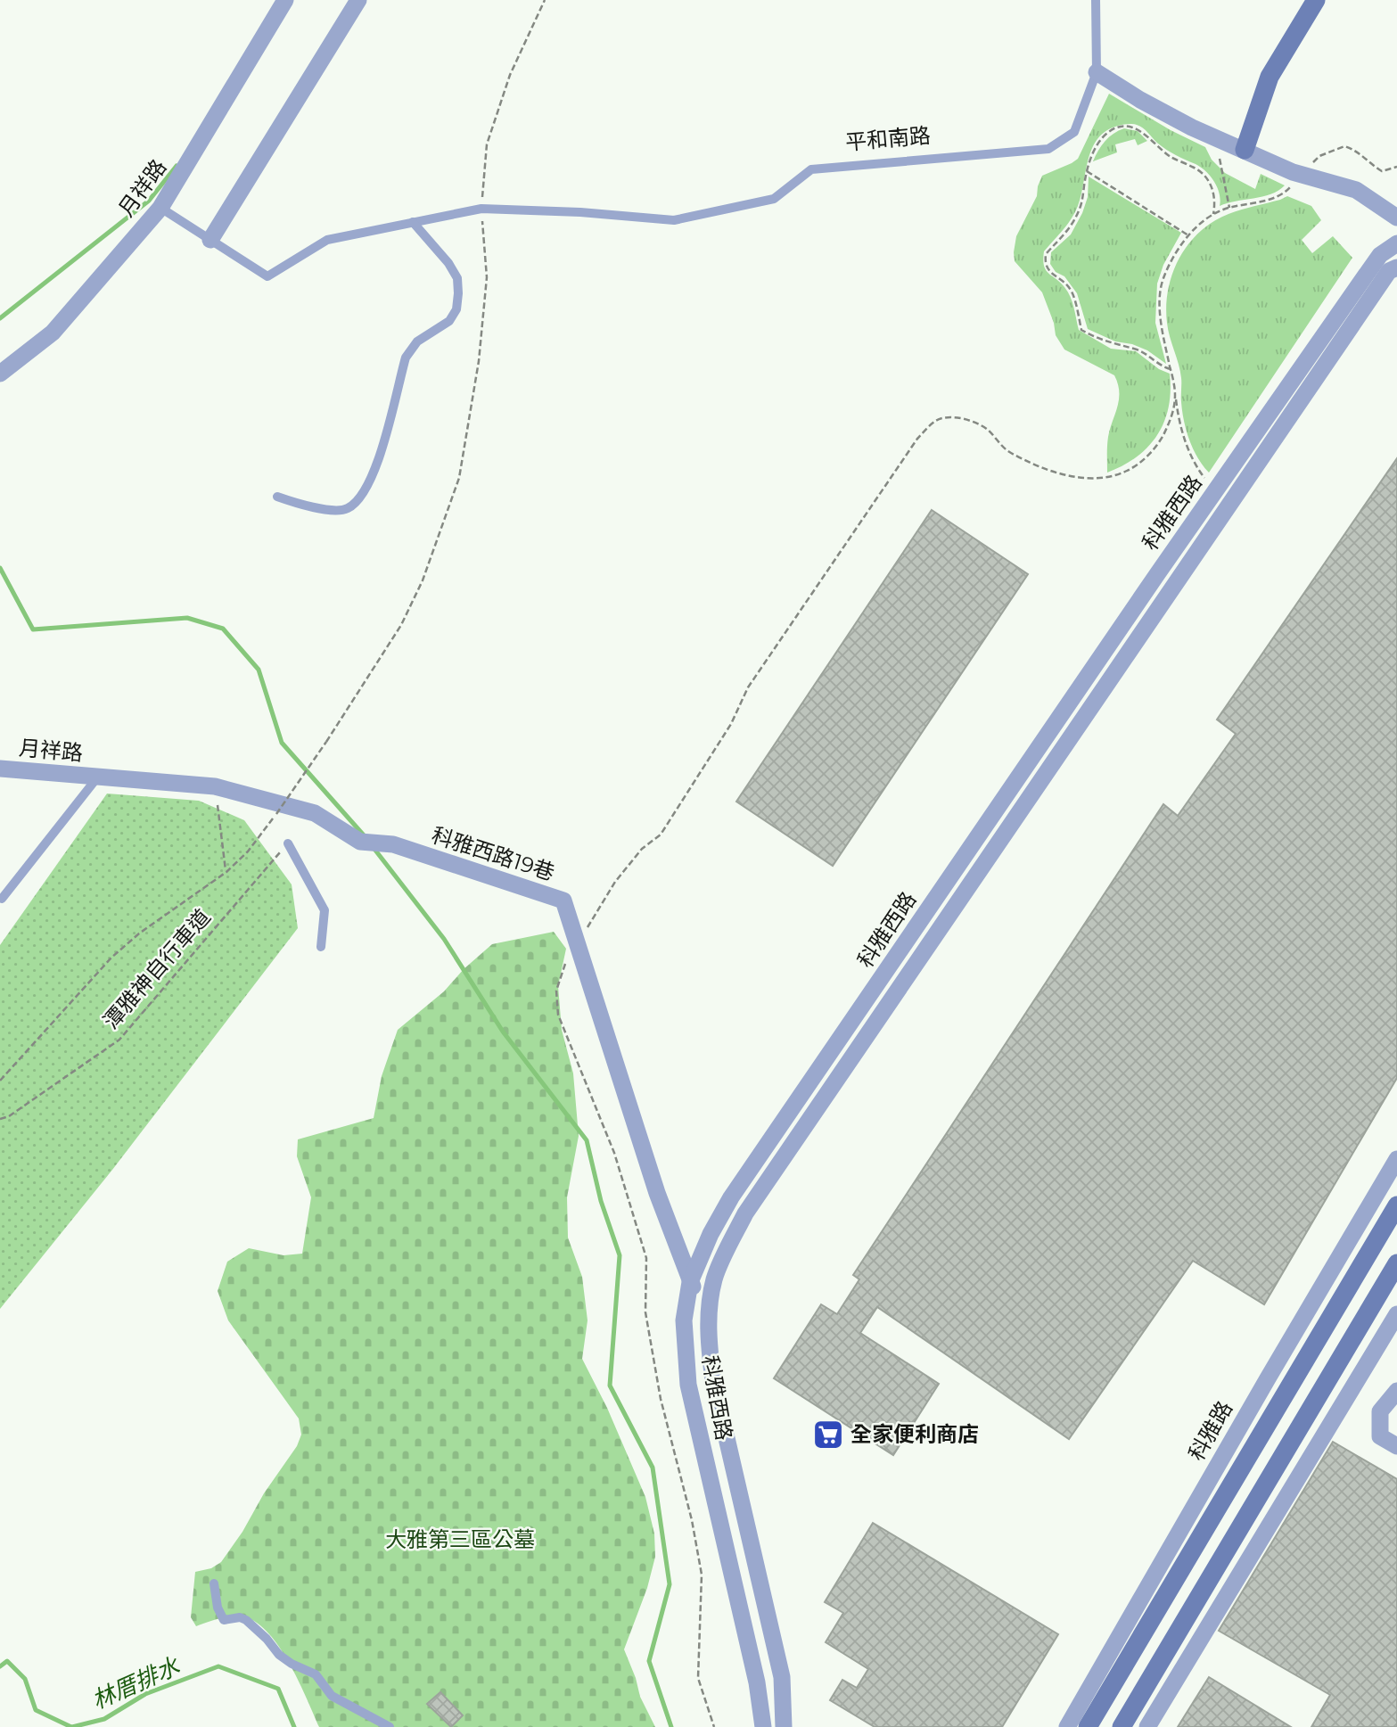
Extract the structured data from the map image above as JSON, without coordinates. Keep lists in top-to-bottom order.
{
  "streets": {
    "street": [
      "月祥路",
      "科雅西路",
      "科雅西路19巷",
      "科雅路"
    ],
    "lane": ["平和南路"],
    "path": ["潭雅神自行車道"]
  },
  "crossings": [
    ["月祥路", "科雅西路19巷"],
    ["科雅西路", "科雅西路19巷"]
  ],
  "water": ["林厝排水"],
  "parks": ["大雅第三區公墓"],
  "places": {
    "supermarket": ["全家便利商店"]
  }
}
